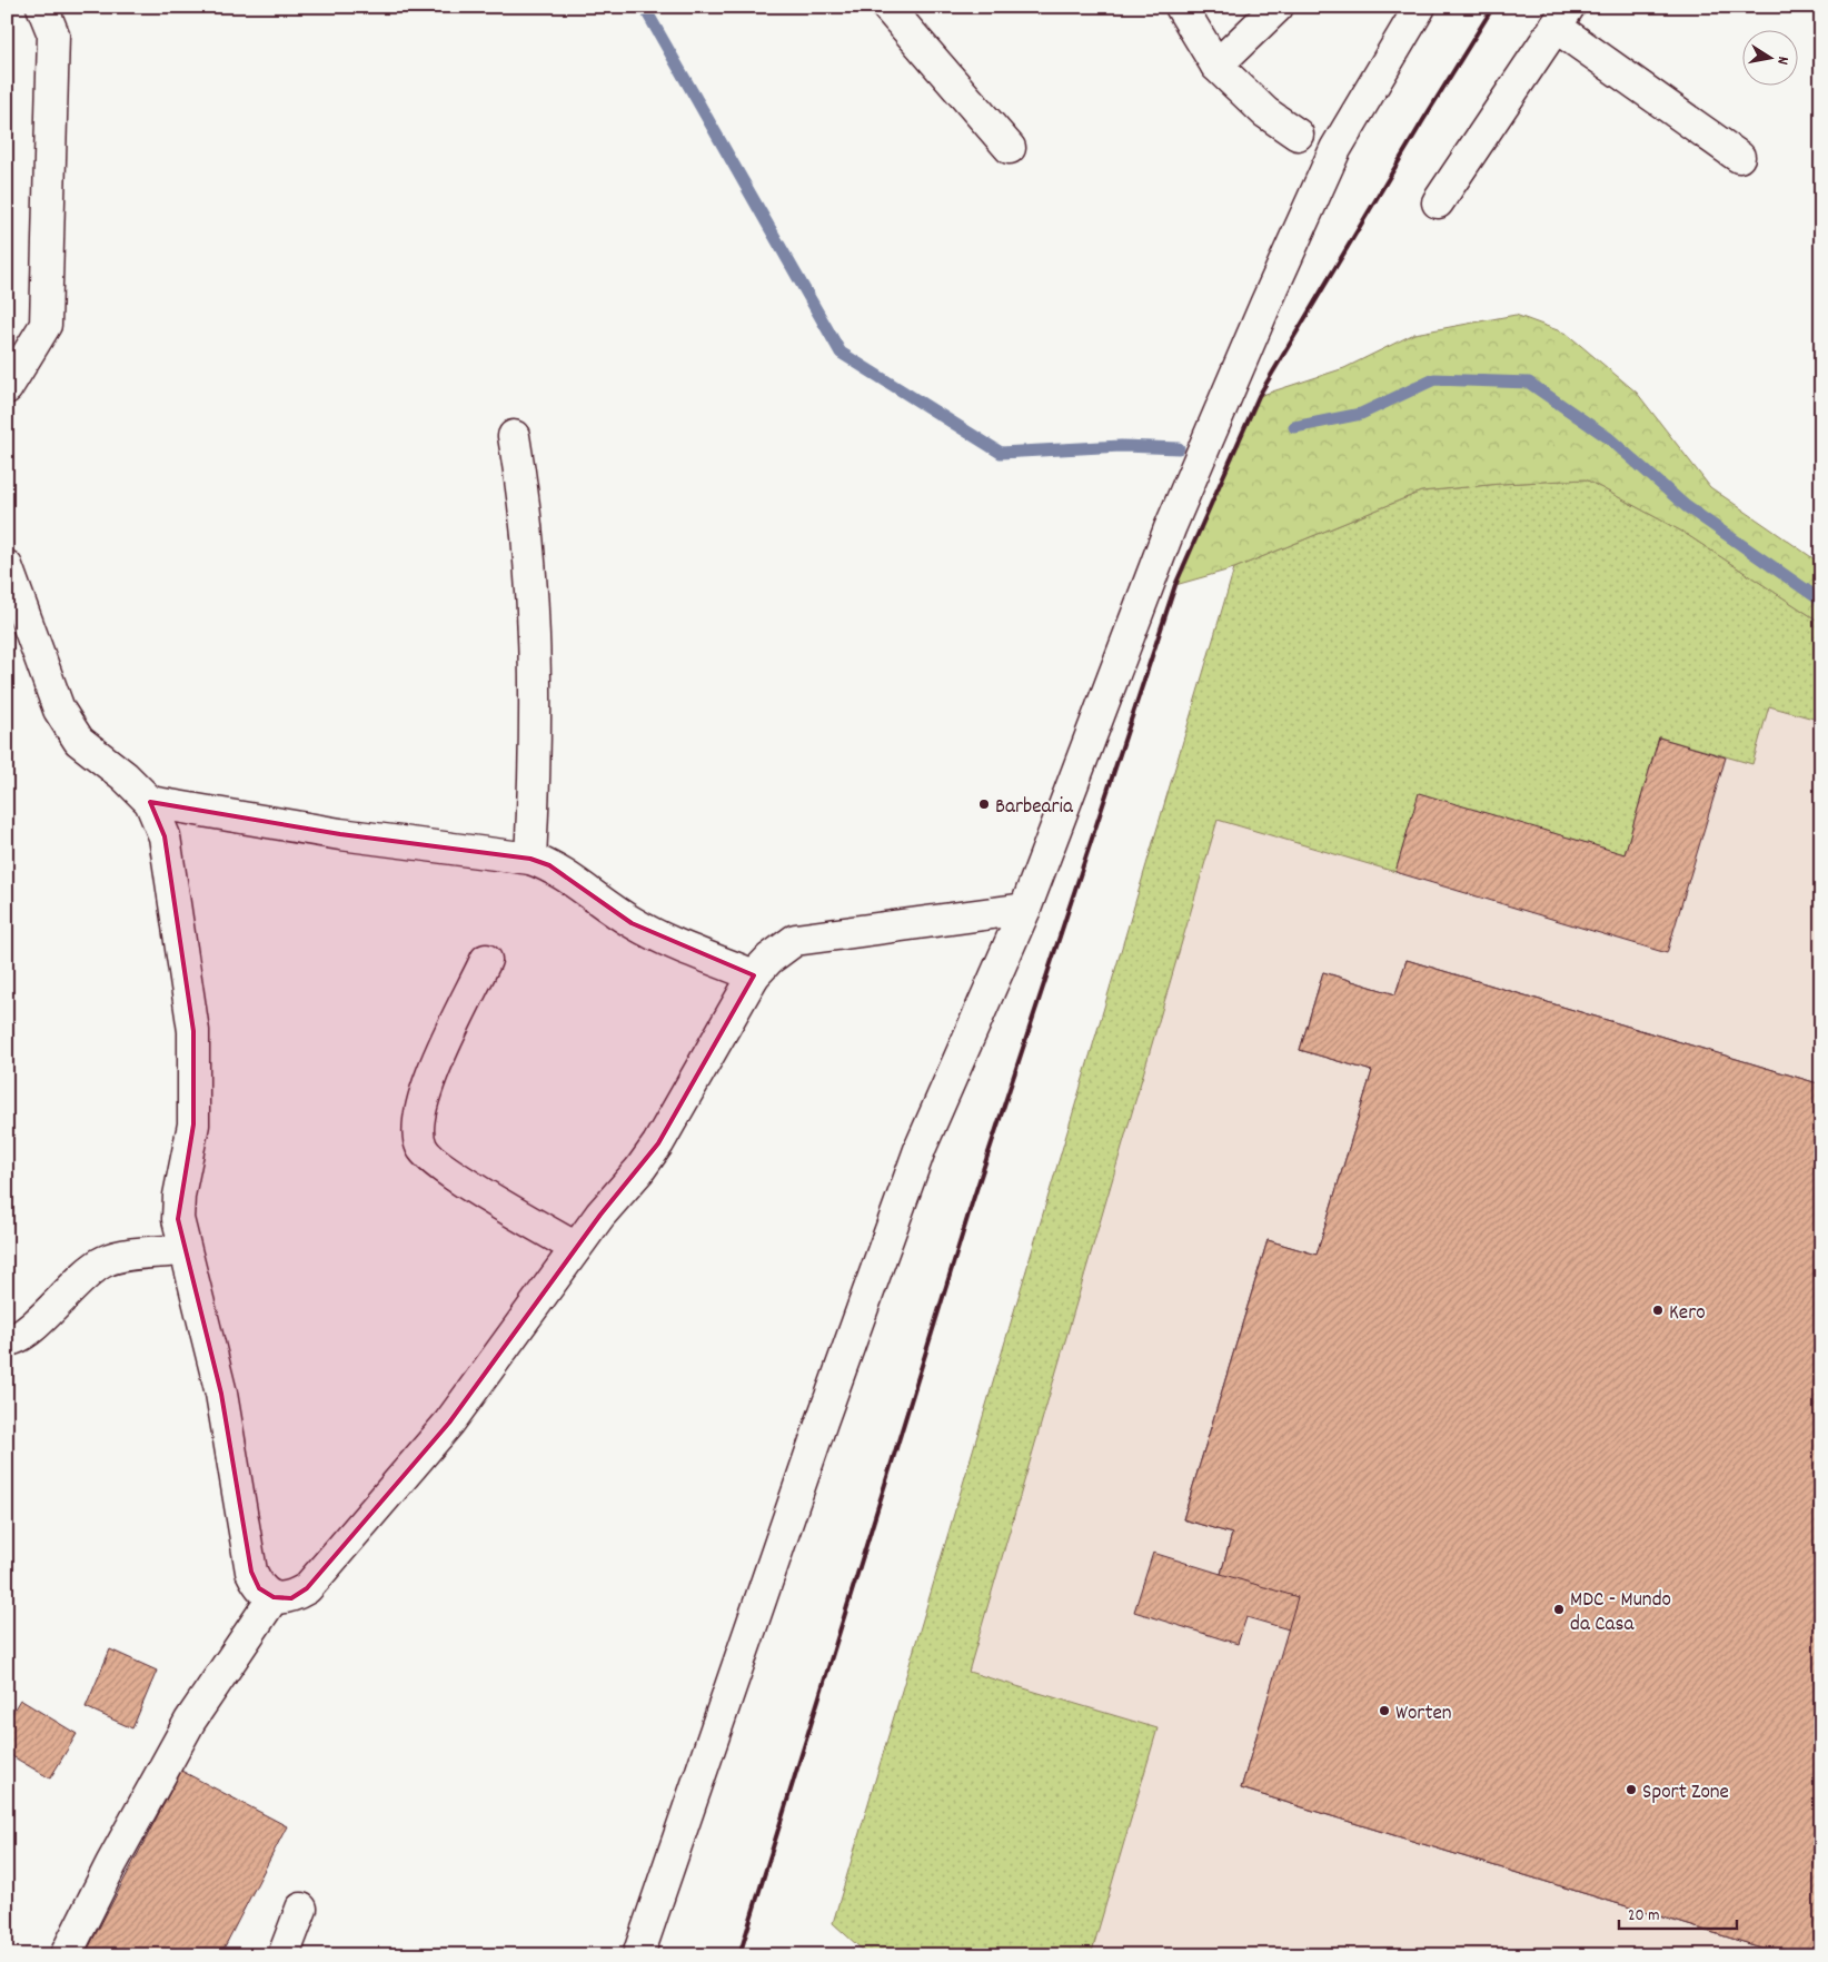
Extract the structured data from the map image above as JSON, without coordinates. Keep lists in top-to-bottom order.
{
  "places": [
    "Barbearia",
    "Kero",
    "MDC - Mundo da Casa",
    "Worten",
    "Sport Zone"
  ],
  "scale_bar": "20 m",
  "north": "right"
}
